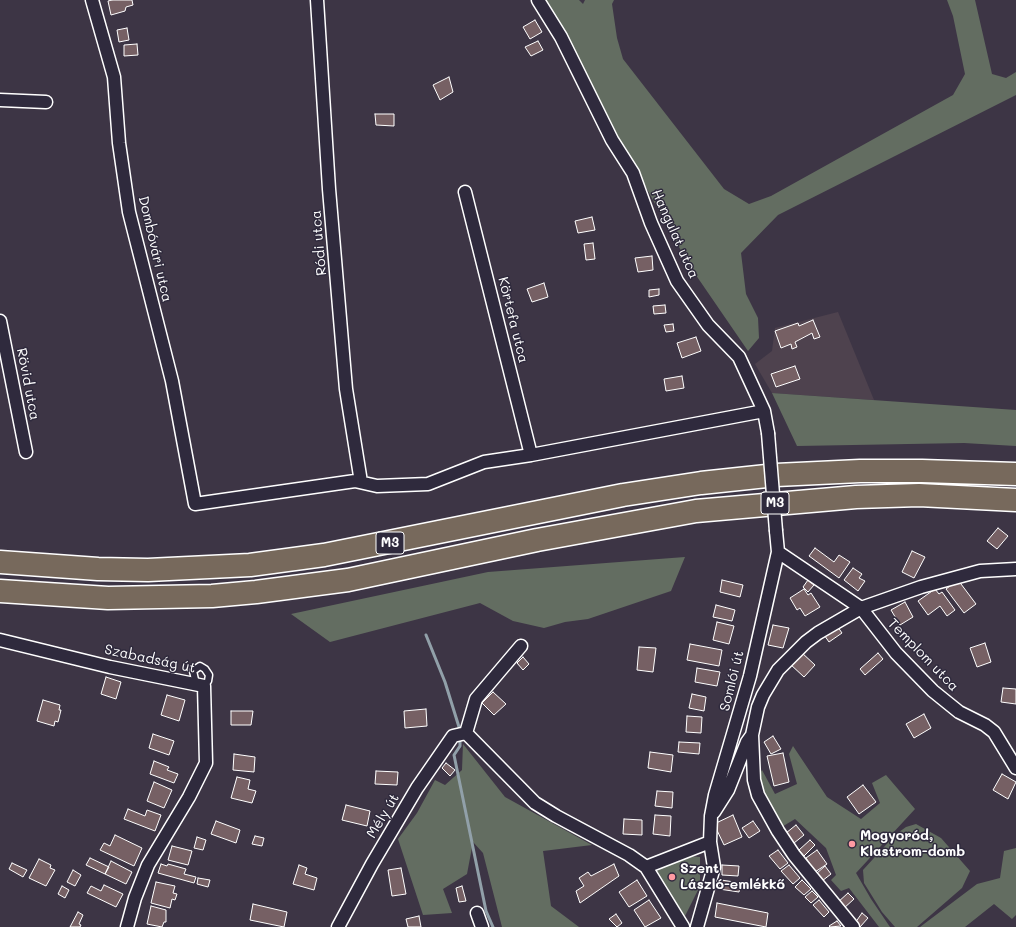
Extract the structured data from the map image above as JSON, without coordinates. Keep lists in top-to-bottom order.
{
  "streets": {
    "highway": ["M3"],
    "street": [
      "Hangulat utca",
      "Ródi utca",
      "Dombóvári utca",
      "Körtefa utca",
      "Rövid utca",
      "Templom utca",
      "Szabadság út",
      "Somlói út",
      "Mély út"
    ]
  },
  "crossings": [
    ["Hangulat utca", "Templom utca"],
    ["Hangulat utca", "Somlói út"],
    ["Ródi utca", "Dombóvári utca"],
    ["Templom utca", "Somlói út"]
  ],
  "places": ["Mogyoród, Klastrom-domb", "Szent László-emlékkő"]
}
